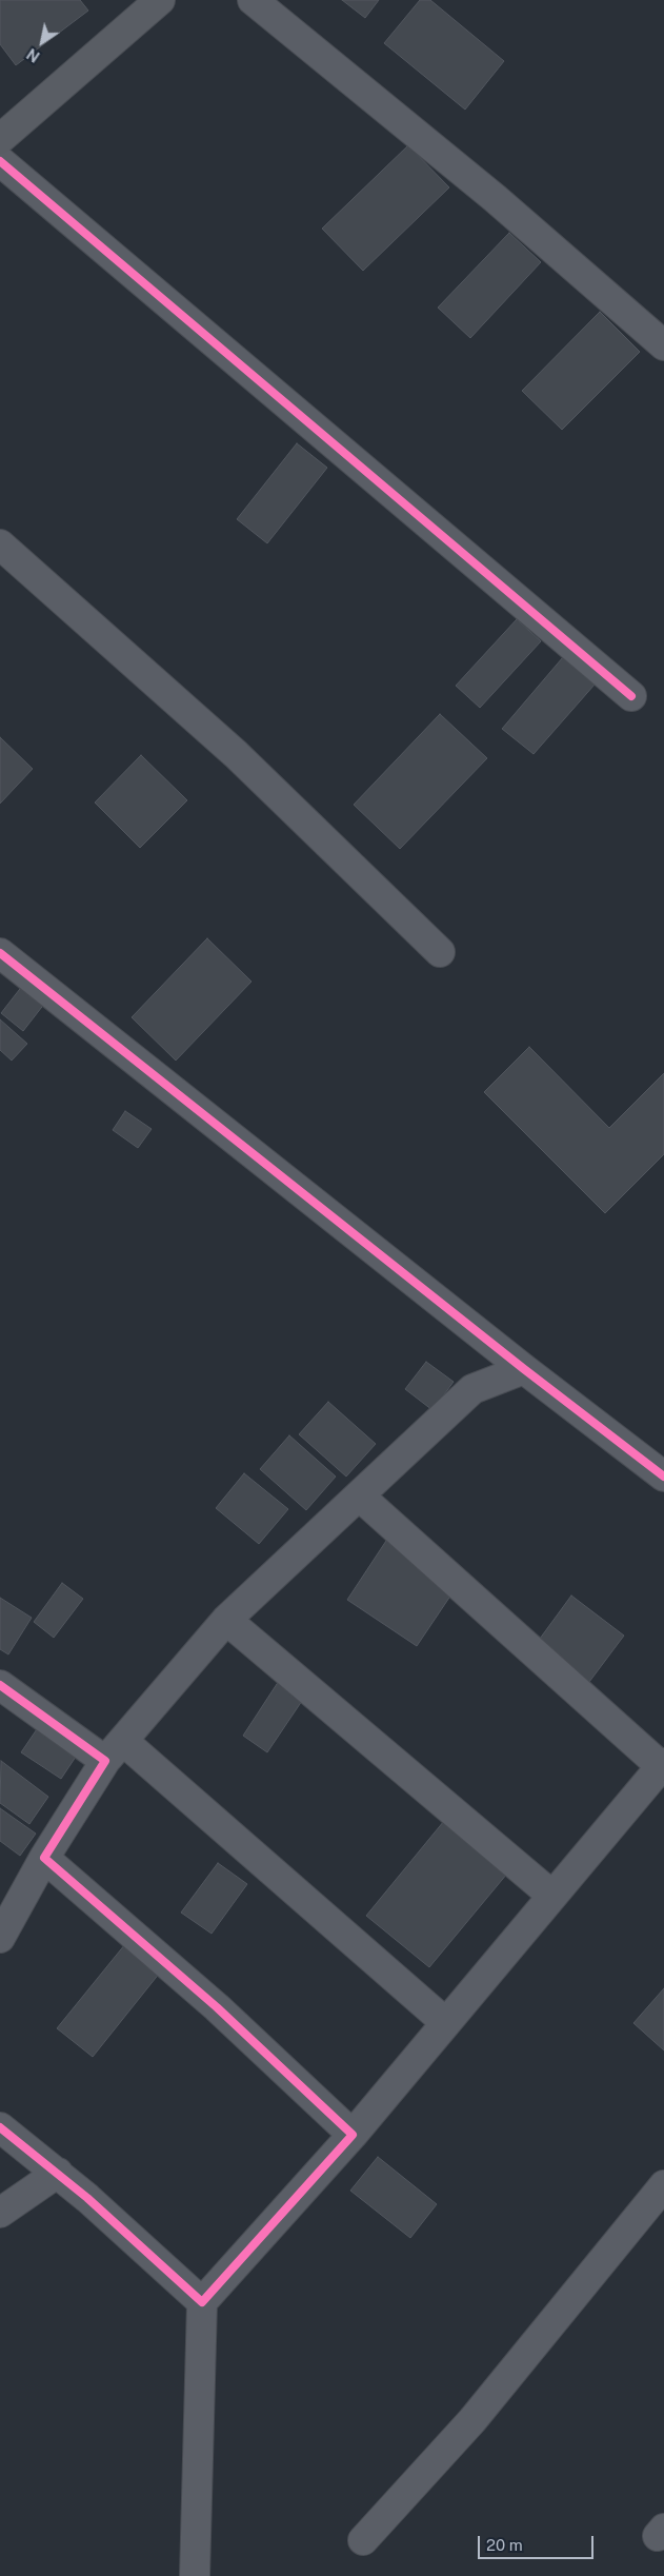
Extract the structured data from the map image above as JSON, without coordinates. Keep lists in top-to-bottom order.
{
  "scale_bar": "20 m",
  "north": "bottom left"
}
